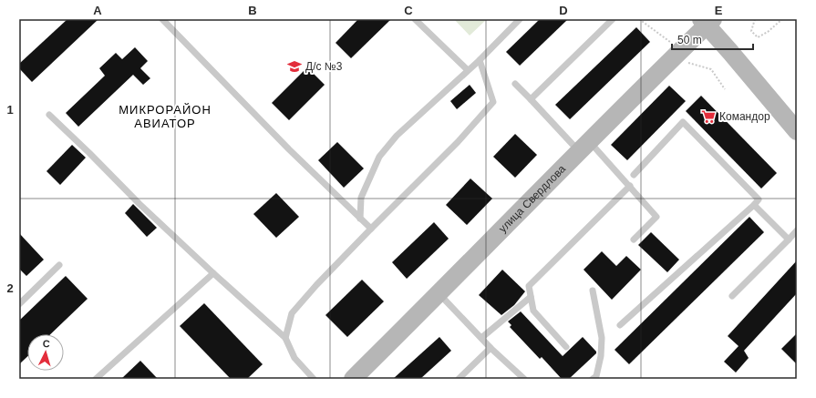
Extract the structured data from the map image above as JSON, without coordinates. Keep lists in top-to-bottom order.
{
  "streets": {
    "main road": ["улица Свердлова"]
  },
  "districts": ["МИКРОРАЙОН АВИАТОР"],
  "places": {
    "school or university": ["Д/с №3"],
    "supermarket": ["Командор"]
  },
  "scale_bar": "50 m",
  "north": "top",
  "grid": {
    "columns": [
      "A",
      "B",
      "C",
      "D",
      "E"
    ],
    "rows": ["1", "2"]
  }
}
